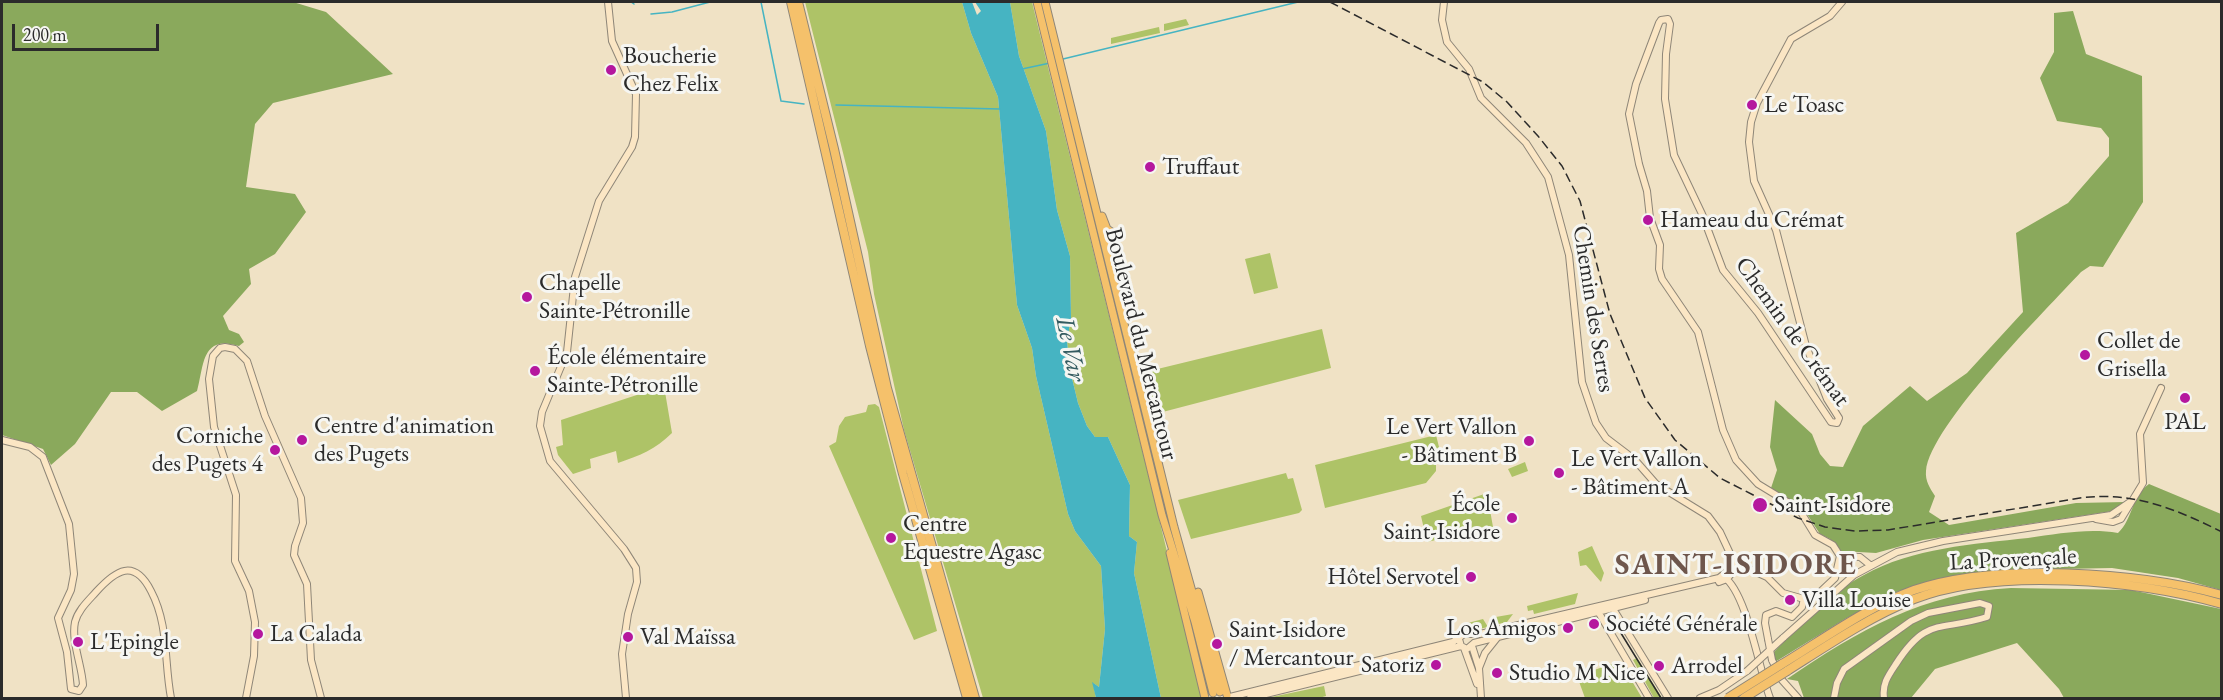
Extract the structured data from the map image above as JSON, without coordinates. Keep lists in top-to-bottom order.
{
  "streets": {
    "highway": ["La Provençale"],
    "main road": ["Boulevard du Mercantour"],
    "street": ["Chemin des Serres", "Chemin de Crémat"]
  },
  "districts": ["SAINT-ISIDORE"],
  "water": ["Le Var"],
  "places": [
    "Boucherie Chez Felix",
    "Le Toasc",
    "Truffaut",
    "Hameau du Crémat",
    "Chapelle Sainte-Pétronille",
    "Collet de Grisella",
    "École élémentaire Sainte-Pétronille",
    "PAL",
    "Centre d'animation des Pugets",
    "Le Vert Vallon - Bâtiment B",
    "Corniche des Pugets 4",
    "Le Vert Vallon - Bâtiment A",
    "Saint-Isidore",
    "École Saint-Isidore",
    "Centre Equestre Agasc",
    "Hôtel Servotel",
    "Villa Louise",
    "Société Générale",
    "Los Amigos",
    "La Calada",
    "Val Maïssa",
    "L'Epingle",
    "Saint-Isidore / Mercantour",
    "Satoriz",
    "Arrodel",
    "Studio M Nice"
  ],
  "scale_bar": "200 m"
}
